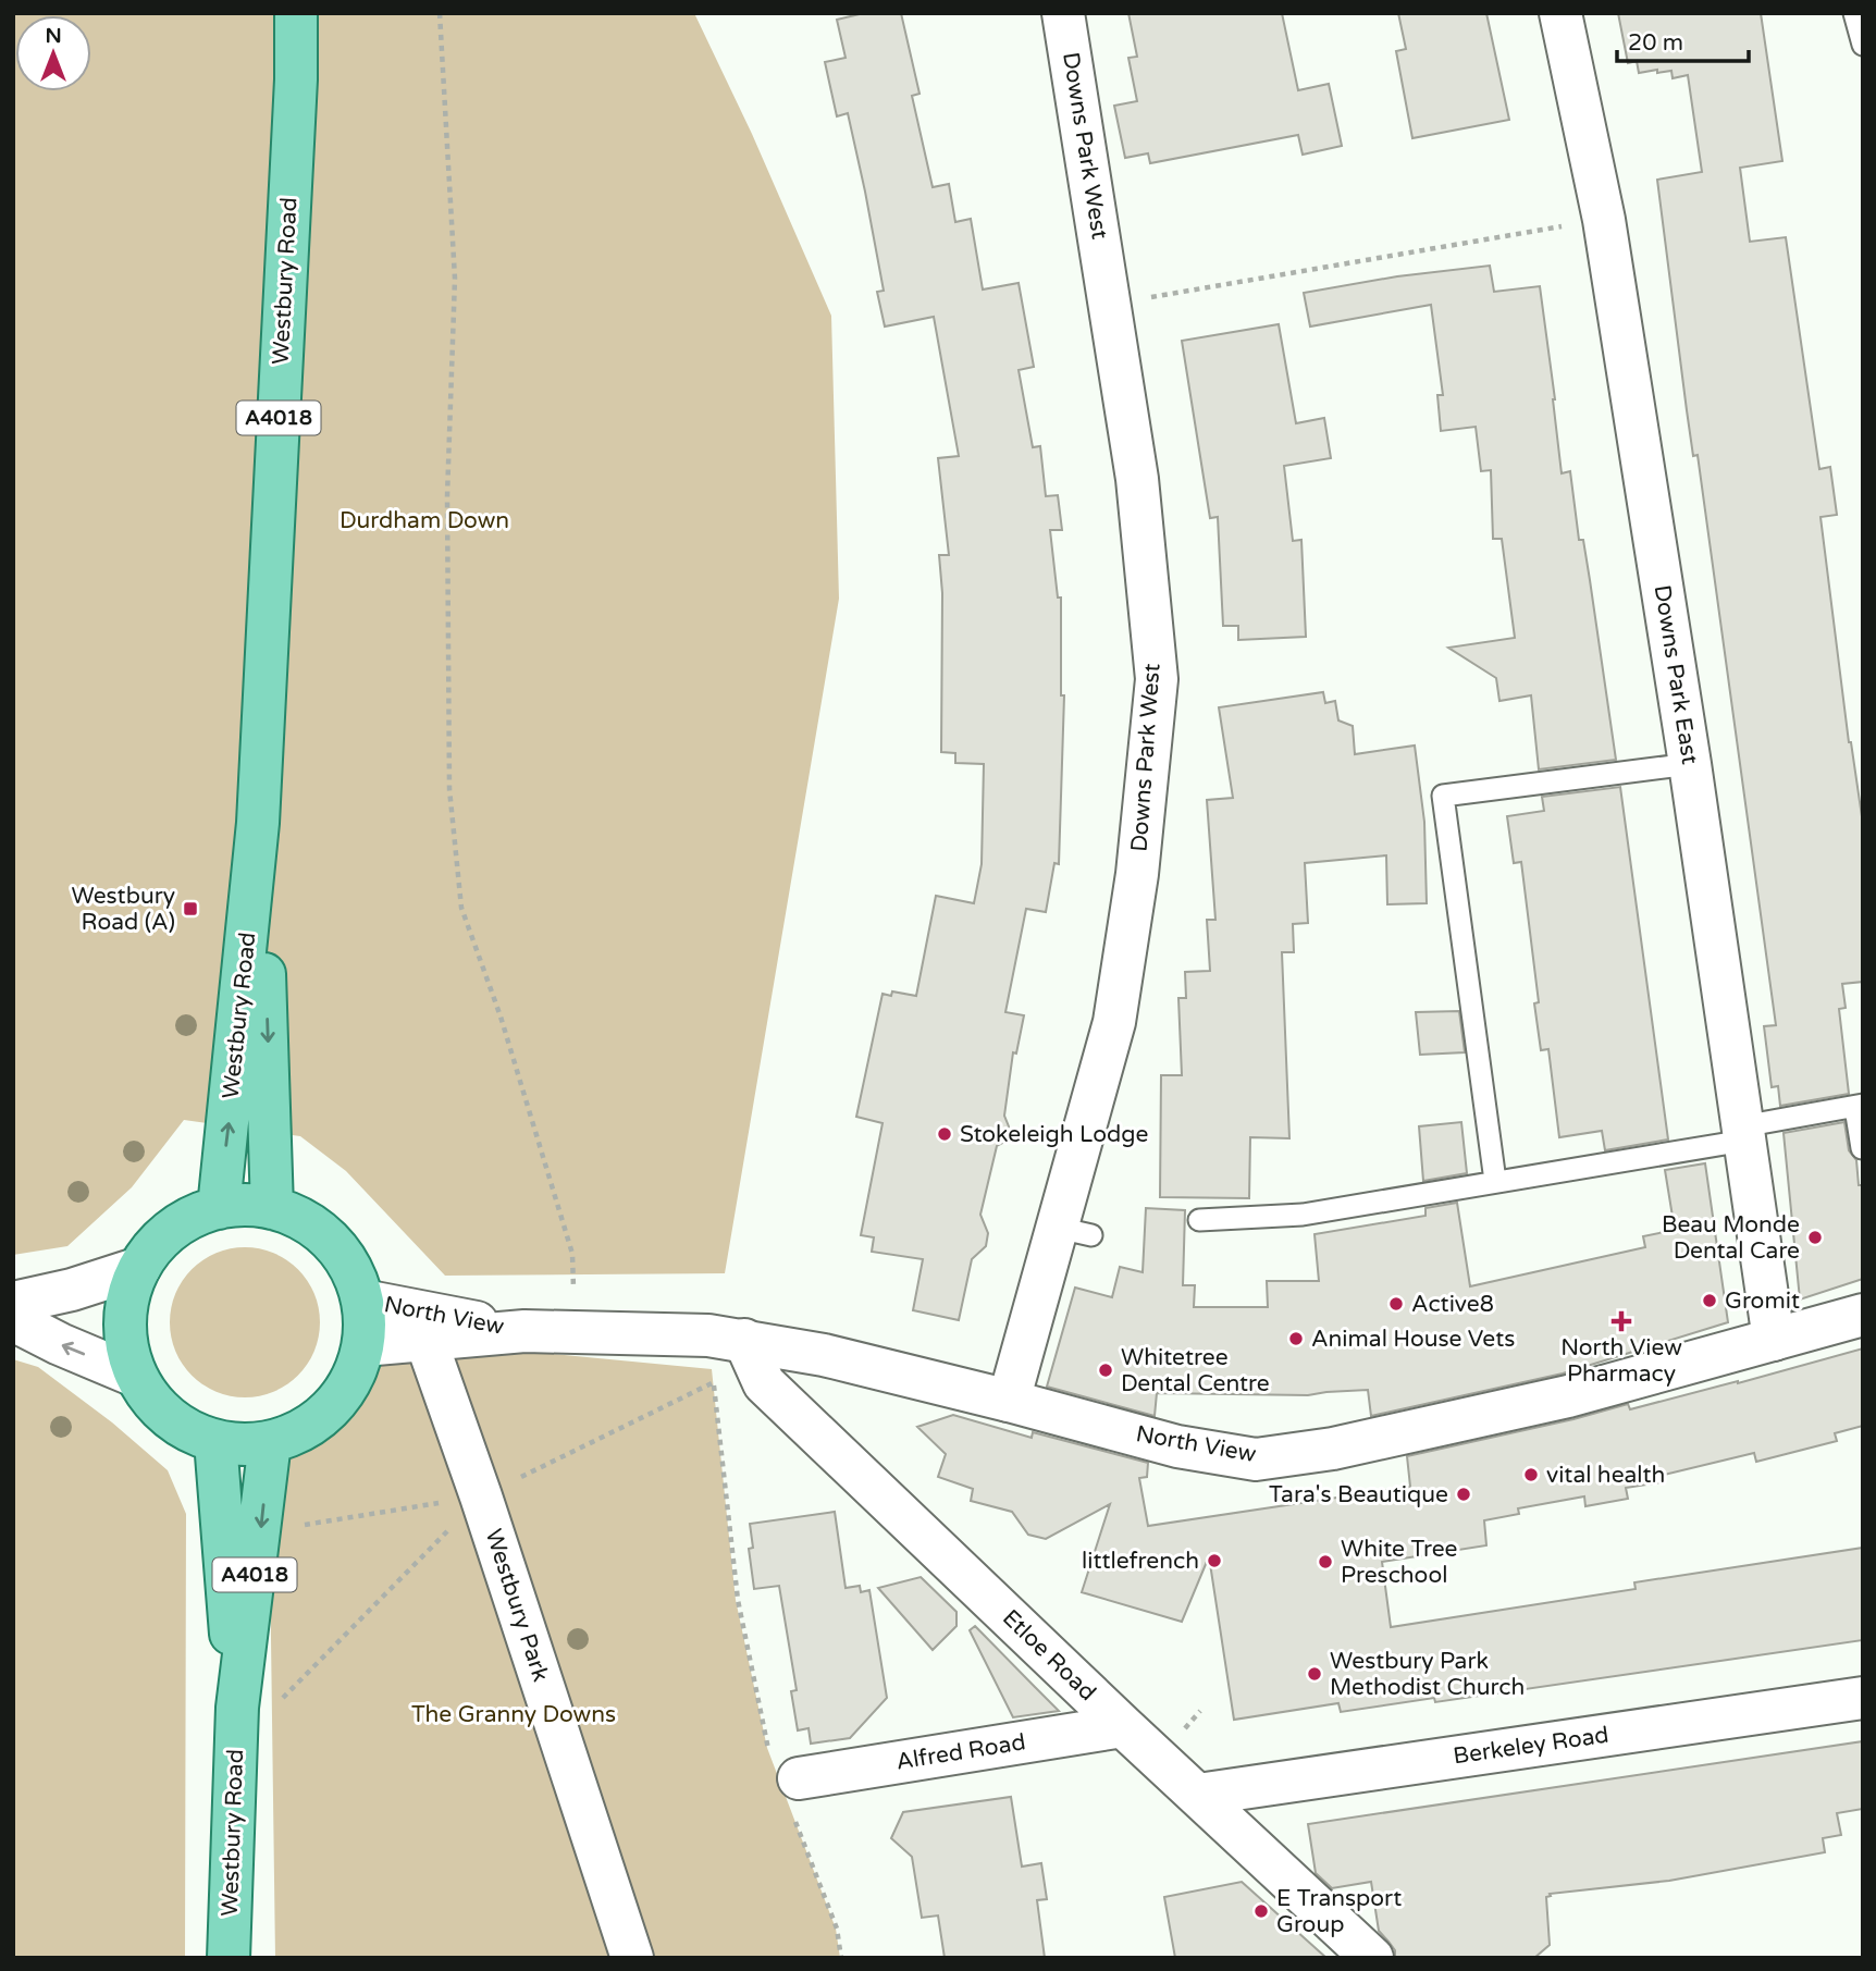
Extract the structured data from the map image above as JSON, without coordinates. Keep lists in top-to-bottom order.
{
  "streets": {
    "main road": ["Westbury Road", "A4018"],
    "street": [
      "Downs Park West",
      "Downs Park East",
      "North View",
      "Westbury Park",
      "Etloe Road",
      "Berkeley Road",
      "Alfred Road"
    ]
  },
  "crossings": [
    ["Downs Park West", "North View"],
    ["Westbury Road", "North View"],
    ["Downs Park East", "North View"],
    ["North View", "Westbury Park"],
    ["North View", "Etloe Road"],
    ["Etloe Road", "Berkeley Road"],
    ["Etloe Road", "Alfred Road"]
  ],
  "parks": ["Durdham Down", "The Granny Downs"],
  "places": {
    "transit": ["Westbury Road (A)"],
    "other": [
      "Stokeleigh Lodge",
      "Beau Monde Dental Care",
      "Gromit",
      "Active8",
      "Animal House Vets",
      "Whitetree Dental Centre",
      "vital health",
      "Tara's Beautique",
      "littlefrench",
      "White Tree Preschool",
      "Westbury Park Methodist Church",
      "E Transport Group"
    ],
    "health": ["North View Pharmacy"]
  },
  "scale_bar": "20 m",
  "north": "top"
}
